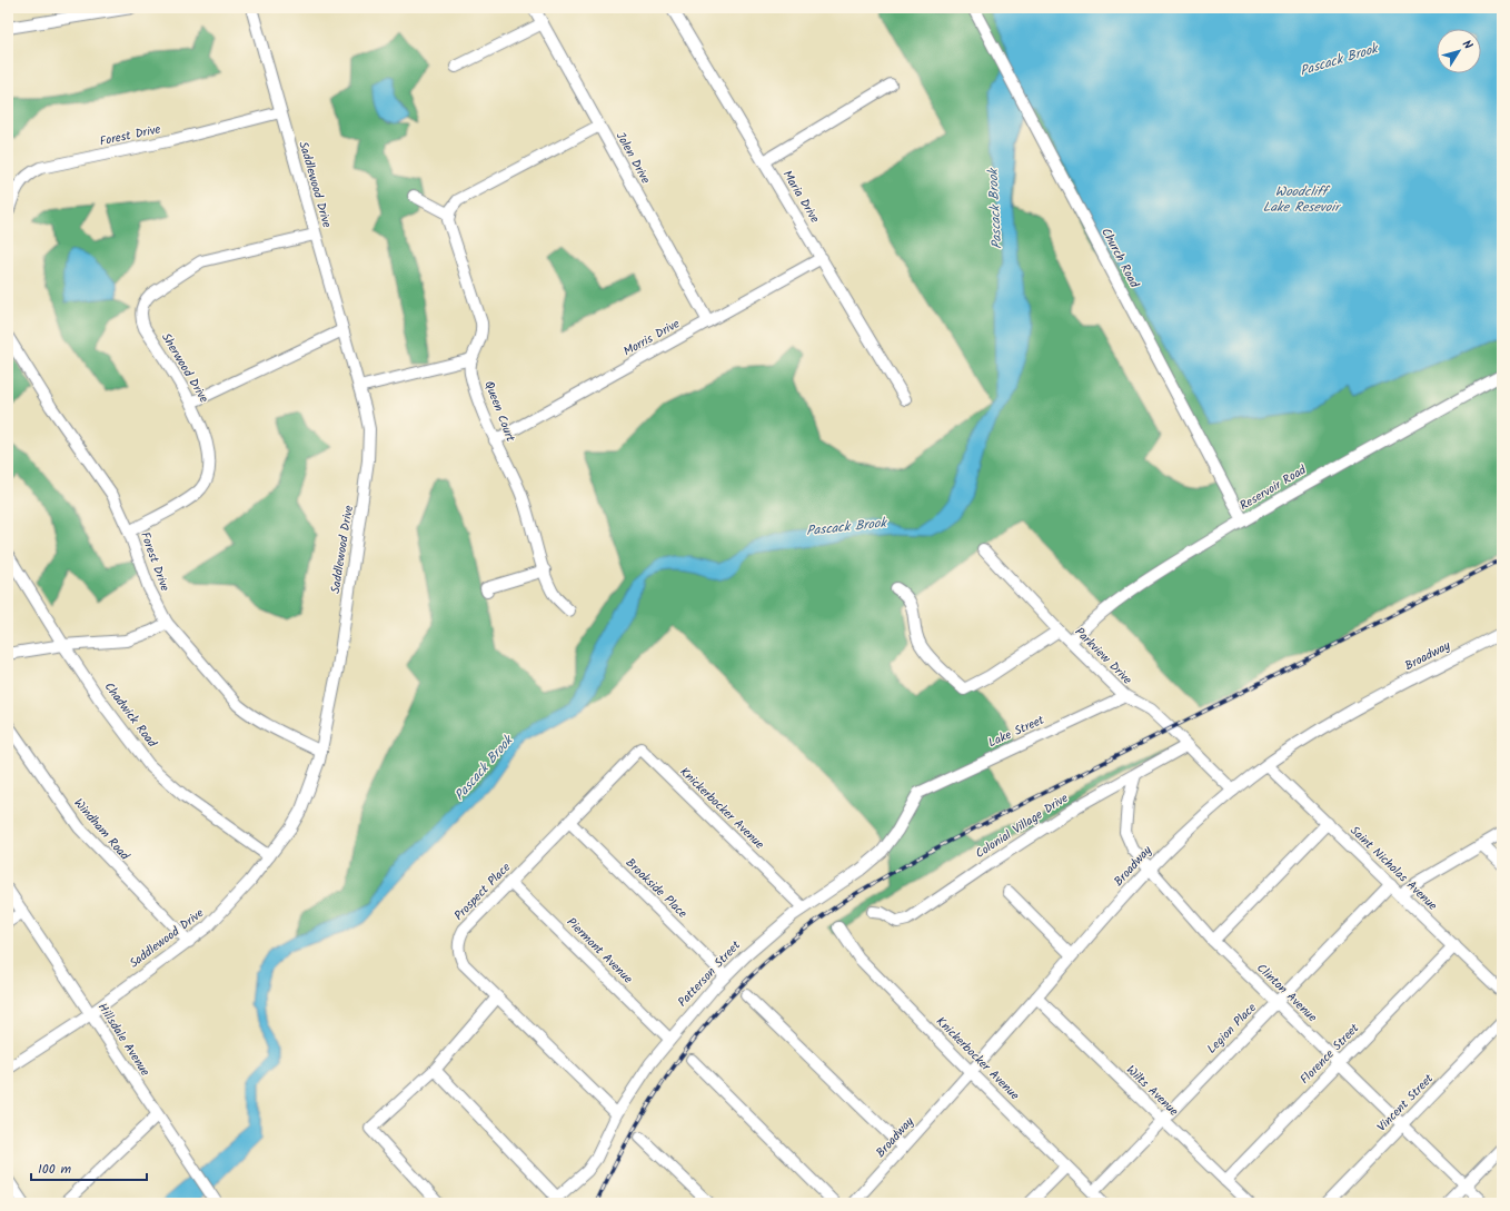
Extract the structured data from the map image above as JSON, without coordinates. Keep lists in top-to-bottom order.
{
  "streets": {
    "street": [
      "Forest Drive",
      "Jolen Drive",
      "Saddlewood Drive",
      "Maria Drive",
      "Church Road",
      "Morris Drive",
      "Sherwood Drive",
      "Queen Court",
      "Reservoir Road",
      "Parkview Drive",
      "Broadway",
      "Chadwick Road",
      "Lake Street",
      "Knickerbocker Avenue",
      "Colonial Village Drive",
      "Windham Road",
      "Saint Nicholas Avenue",
      "Brookside Place",
      "Prospect Place",
      "Piermont Avenue",
      "Patterson Street",
      "Clinton Avenue",
      "Legion Place",
      "Hillsdale Avenue",
      "Florence Street",
      "Wilts Avenue",
      "Vincent Street"
    ]
  },
  "crossings": [
    ["Forest Drive", "Saddlewood Drive"],
    ["Forest Drive", "Sherwood Drive"],
    ["Jolen Drive", "Morris Drive"],
    ["Saddlewood Drive", "Sherwood Drive"],
    ["Saddlewood Drive", "Chadwick Road"],
    ["Saddlewood Drive", "Windham Road"],
    ["Saddlewood Drive", "Hillsdale Avenue"],
    ["Maria Drive", "Morris Drive"],
    ["Church Road", "Reservoir Road"],
    ["Morris Drive", "Queen Court"],
    ["Reservoir Road", "Parkview Drive"],
    ["Parkview Drive", "Broadway"],
    ["Parkview Drive", "Lake Street"],
    ["Parkview Drive", "Colonial Village Drive"],
    ["Broadway", "Knickerbocker Avenue"],
    ["Broadway", "Saint Nicholas Avenue"],
    ["Broadway", "Clinton Avenue"],
    ["Broadway", "Wilts Avenue"],
    ["Lake Street", "Patterson Street"],
    ["Knickerbocker Avenue", "Prospect Place"],
    ["Knickerbocker Avenue", "Patterson Street"],
    ["Knickerbocker Avenue", "Legion Place"],
    ["Colonial Village Drive", "Clinton Avenue"],
    ["Saint Nicholas Avenue", "Legion Place"],
    ["Saint Nicholas Avenue", "Florence Street"],
    ["Brookside Place", "Prospect Place"],
    ["Brookside Place", "Patterson Street"],
    ["Prospect Place", "Piermont Avenue"],
    ["Prospect Place", "Patterson Street"],
    ["Piermont Avenue", "Patterson Street"],
    ["Clinton Avenue", "Legion Place"],
    ["Clinton Avenue", "Florence Street"],
    ["Clinton Avenue", "Vincent Street"],
    ["Legion Place", "Wilts Avenue"],
    ["Florence Street", "Wilts Avenue"]
  ],
  "water": ["Pascack Brook", "Woodcliff Lake Resevoir"],
  "scale_bar": "100 m",
  "north": "top right"
}
